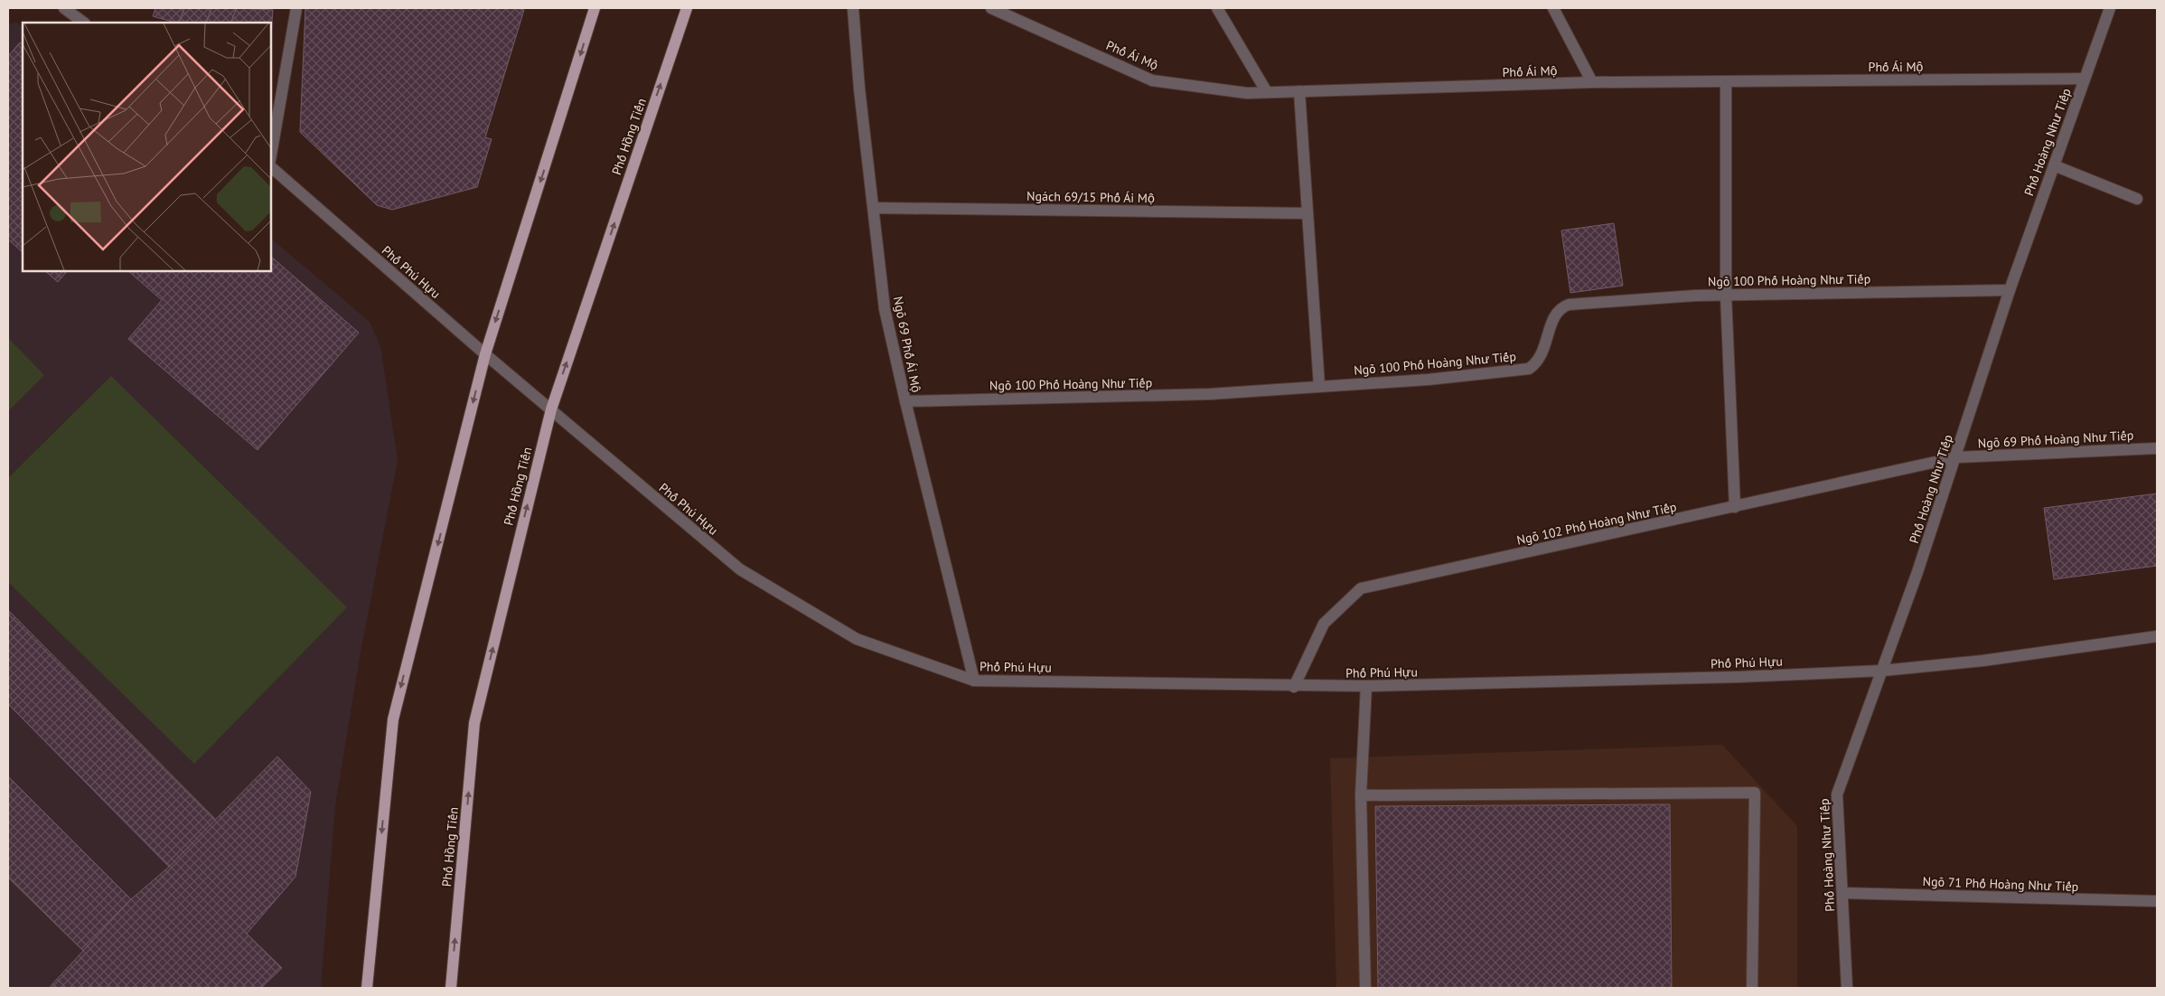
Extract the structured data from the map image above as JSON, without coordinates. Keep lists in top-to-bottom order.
{
  "streets": {
    "main road": ["Phố Hồng Tiến"],
    "street": [
      "Phố Ái Mộ",
      "Phố Hoàng Như Tiếp",
      "Ngách 69/15 Phố Ái Mộ",
      "Phố Phú Hựu",
      "Ngõ 100 Phố Hoàng Như Tiếp",
      "Ngõ 69 Phố Ái Mộ",
      "Ngõ 69 Phố Hoàng Như Tiếp",
      "Ngõ 102 Phố Hoàng Như Tiếp",
      "Ngõ 71 Phố Hoàng Như Tiếp"
    ]
  },
  "crossings": [
    ["Phố Ái Mộ", "Phố Hoàng Như Tiếp"],
    ["Phố Hồng Tiến", "Phố Phú Hựu"],
    ["Phố Hoàng Như Tiếp", "Phố Phú Hựu"],
    ["Phố Hoàng Như Tiếp", "Ngõ 100 Phố Hoàng Như Tiếp"],
    ["Phố Hoàng Như Tiếp", "Ngõ 69 Phố Hoàng Như Tiếp"],
    ["Phố Hoàng Như Tiếp", "Ngõ 102 Phố Hoàng Như Tiếp"],
    ["Phố Hoàng Như Tiếp", "Ngõ 71 Phố Hoàng Như Tiếp"],
    ["Ngách 69/15 Phố Ái Mộ", "Ngõ 69 Phố Ái Mộ"],
    ["Phố Phú Hựu", "Ngõ 69 Phố Ái Mộ"],
    ["Phố Phú Hựu", "Ngõ 102 Phố Hoàng Như Tiếp"],
    ["Ngõ 100 Phố Hoàng Như Tiếp", "Ngõ 69 Phố Ái Mộ"],
    ["Ngõ 69 Phố Hoàng Như Tiếp", "Ngõ 102 Phố Hoàng Như Tiếp"]
  ]
}
